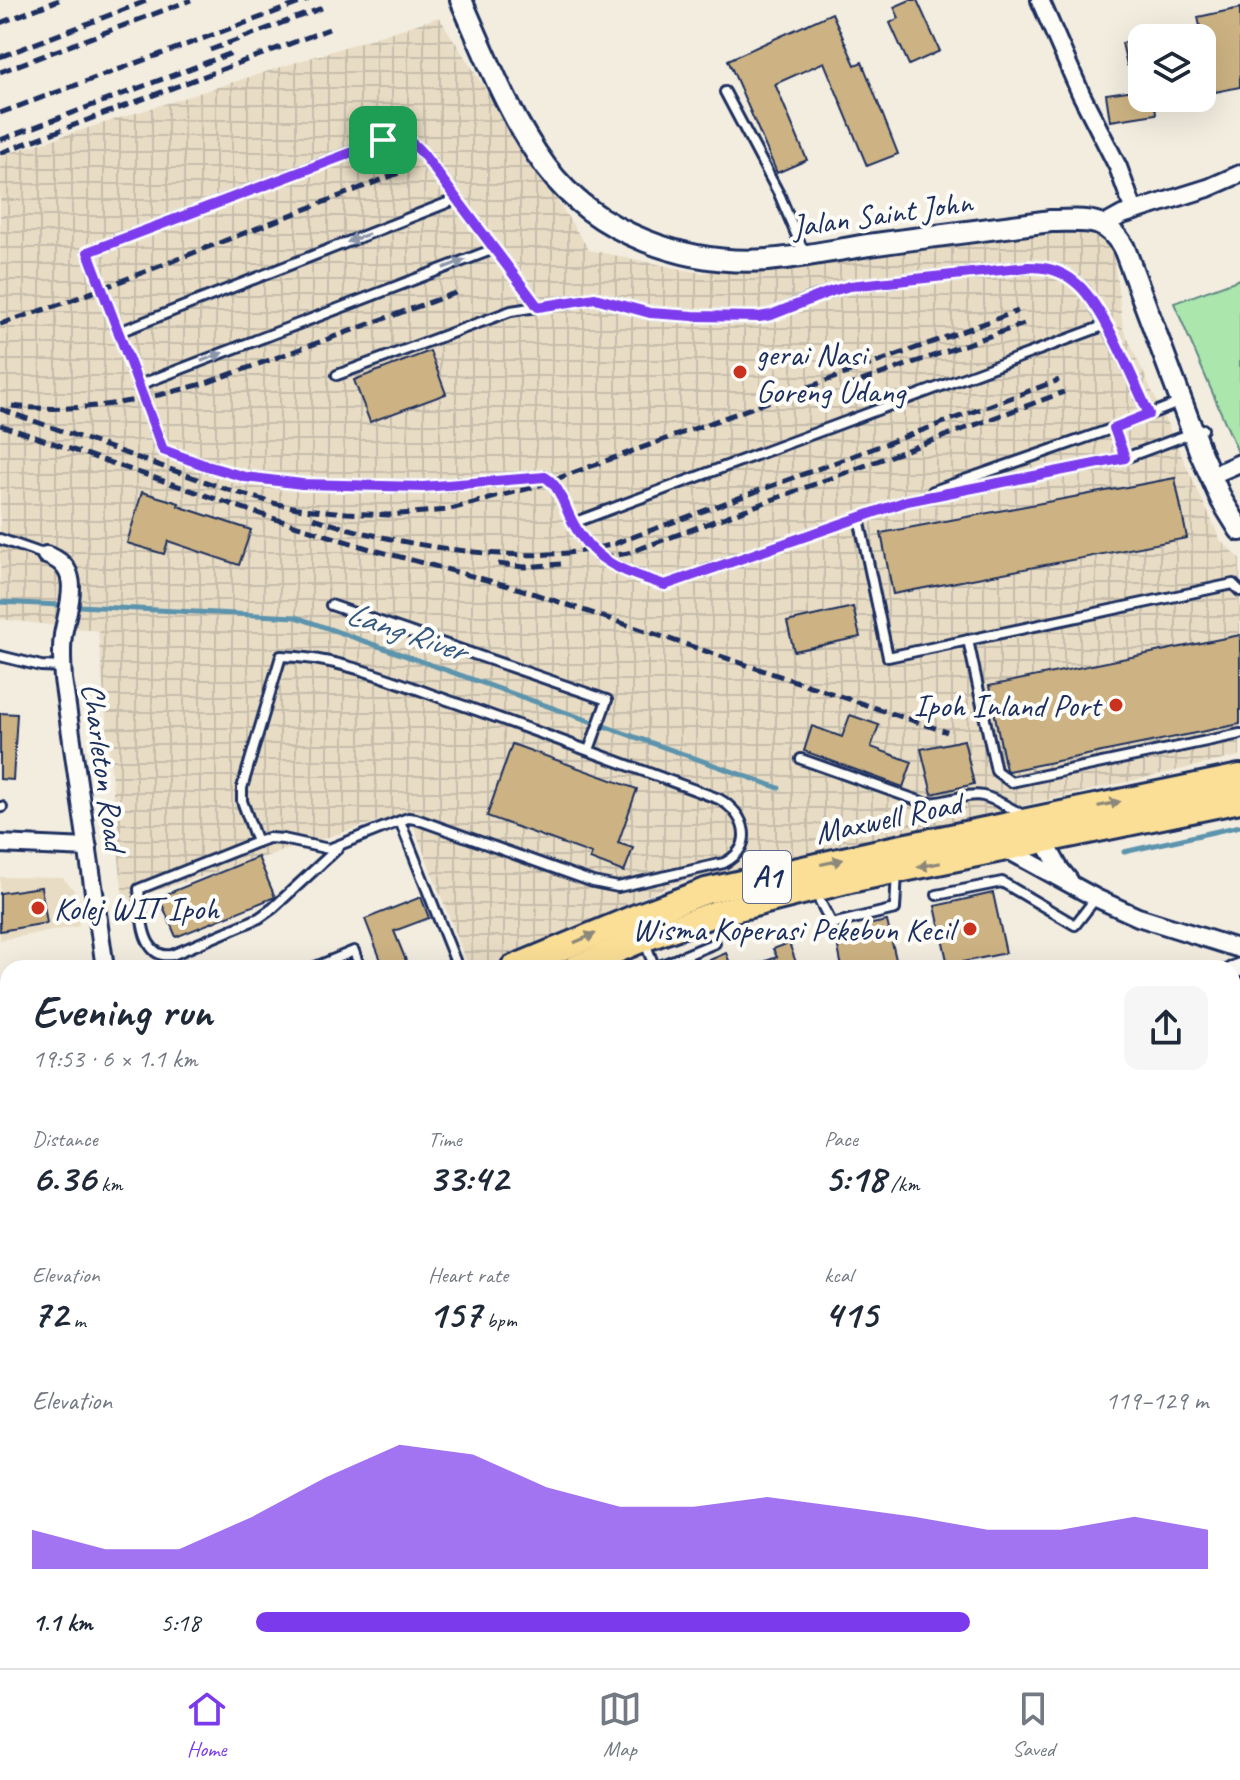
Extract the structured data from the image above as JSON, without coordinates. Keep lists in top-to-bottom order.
{
  "streets": {
    "main road": ["Maxwell Road", "A1"],
    "street": ["Jalan Saint John", "Charleton Road"]
  },
  "water": ["Lang River"],
  "places": [
    "gerai Nasi Goreng Udang",
    "Ipoh Inland Port",
    "Kolej WIT Ipoh",
    "Wisma Koperasi Pekebun Kecil"
  ],
  "page": {
    "heading": ["Evening run", "19:53 · 6 × 1.1 km"],
    "stats": [
      ["Distance", "6.36 km"],
      ["Time", "33:42"],
      ["Pace", "5:18 /km"],
      ["Elevation", "72 m"],
      ["Heart rate", "157 bpm"],
      ["kcal", "415"]
    ],
    "chart": ["Elevation", "119–129 m"],
    "list": [
      {
        "name": "1.1 km",
        "note": "5:18"
      }
    ],
    "tabs": ["Home", "Map", "Saved"]
  }
}
